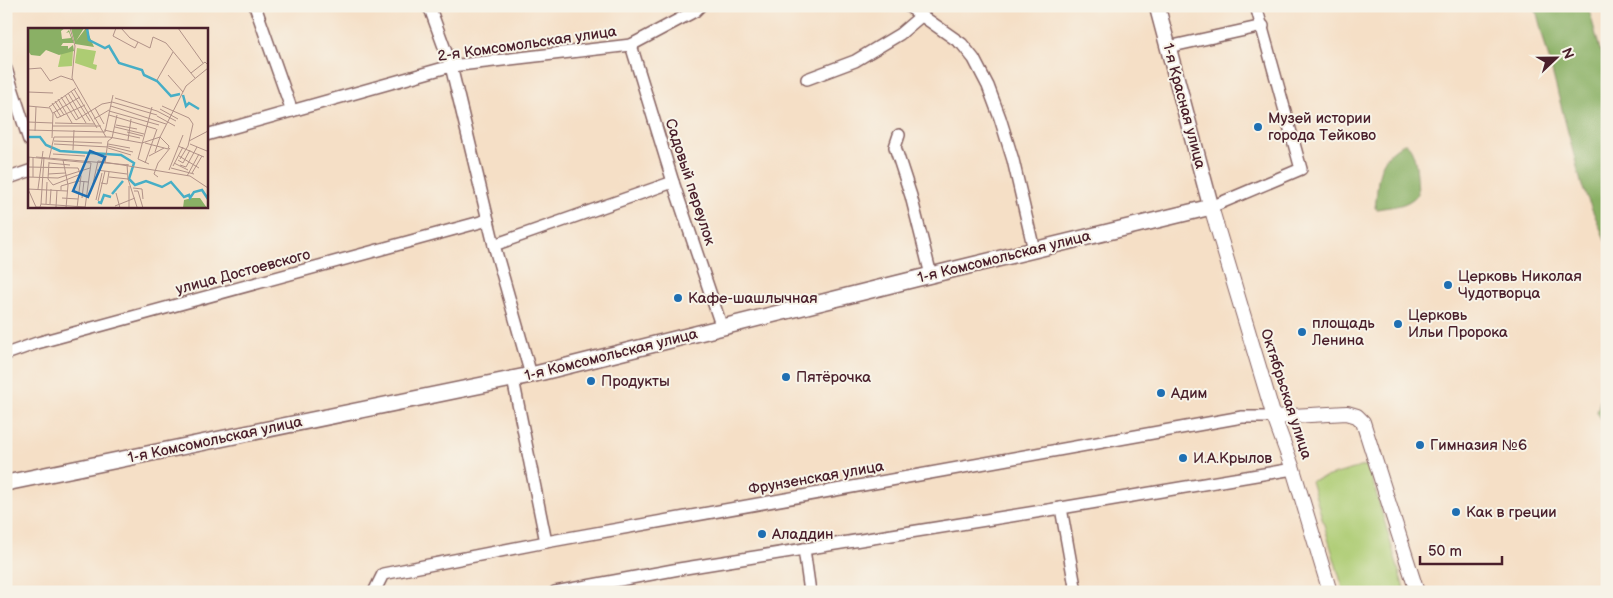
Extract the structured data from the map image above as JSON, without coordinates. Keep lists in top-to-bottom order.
{
  "streets": {
    "main road": ["1-я Красная улица", "1-я Комсомольская улица"],
    "street": [
      "2-я Комсомольская улица",
      "Садовый переулок",
      "улица Достоевского",
      "Октябрьская улица",
      "Фрунзенская улица"
    ]
  },
  "crossings": [
    ["2-я Комсомольская улица", "Садовый переулок"],
    ["1-я Красная улица", "1-я Комсомольская улица"],
    ["1-я Красная улица", "Октябрьская улица"],
    ["Садовый переулок", "1-я Комсомольская улица"],
    ["1-я Комсомольская улица", "Октябрьская улица"],
    ["Октябрьская улица", "Фрунзенская улица"]
  ],
  "places": [
    "Музей истории города Тейково",
    "Церковь Николая Чудотворца",
    "Кафе-шашлычная",
    "Церковь Ильи Пророка",
    "площадь Ленина",
    "Пятёрочка",
    "Продукты",
    "Адим",
    "Гимназия №6",
    "И.А.Крылов",
    "Как в греции",
    "Аладдин"
  ],
  "scale_bar": "50 m",
  "north": "right"
}
